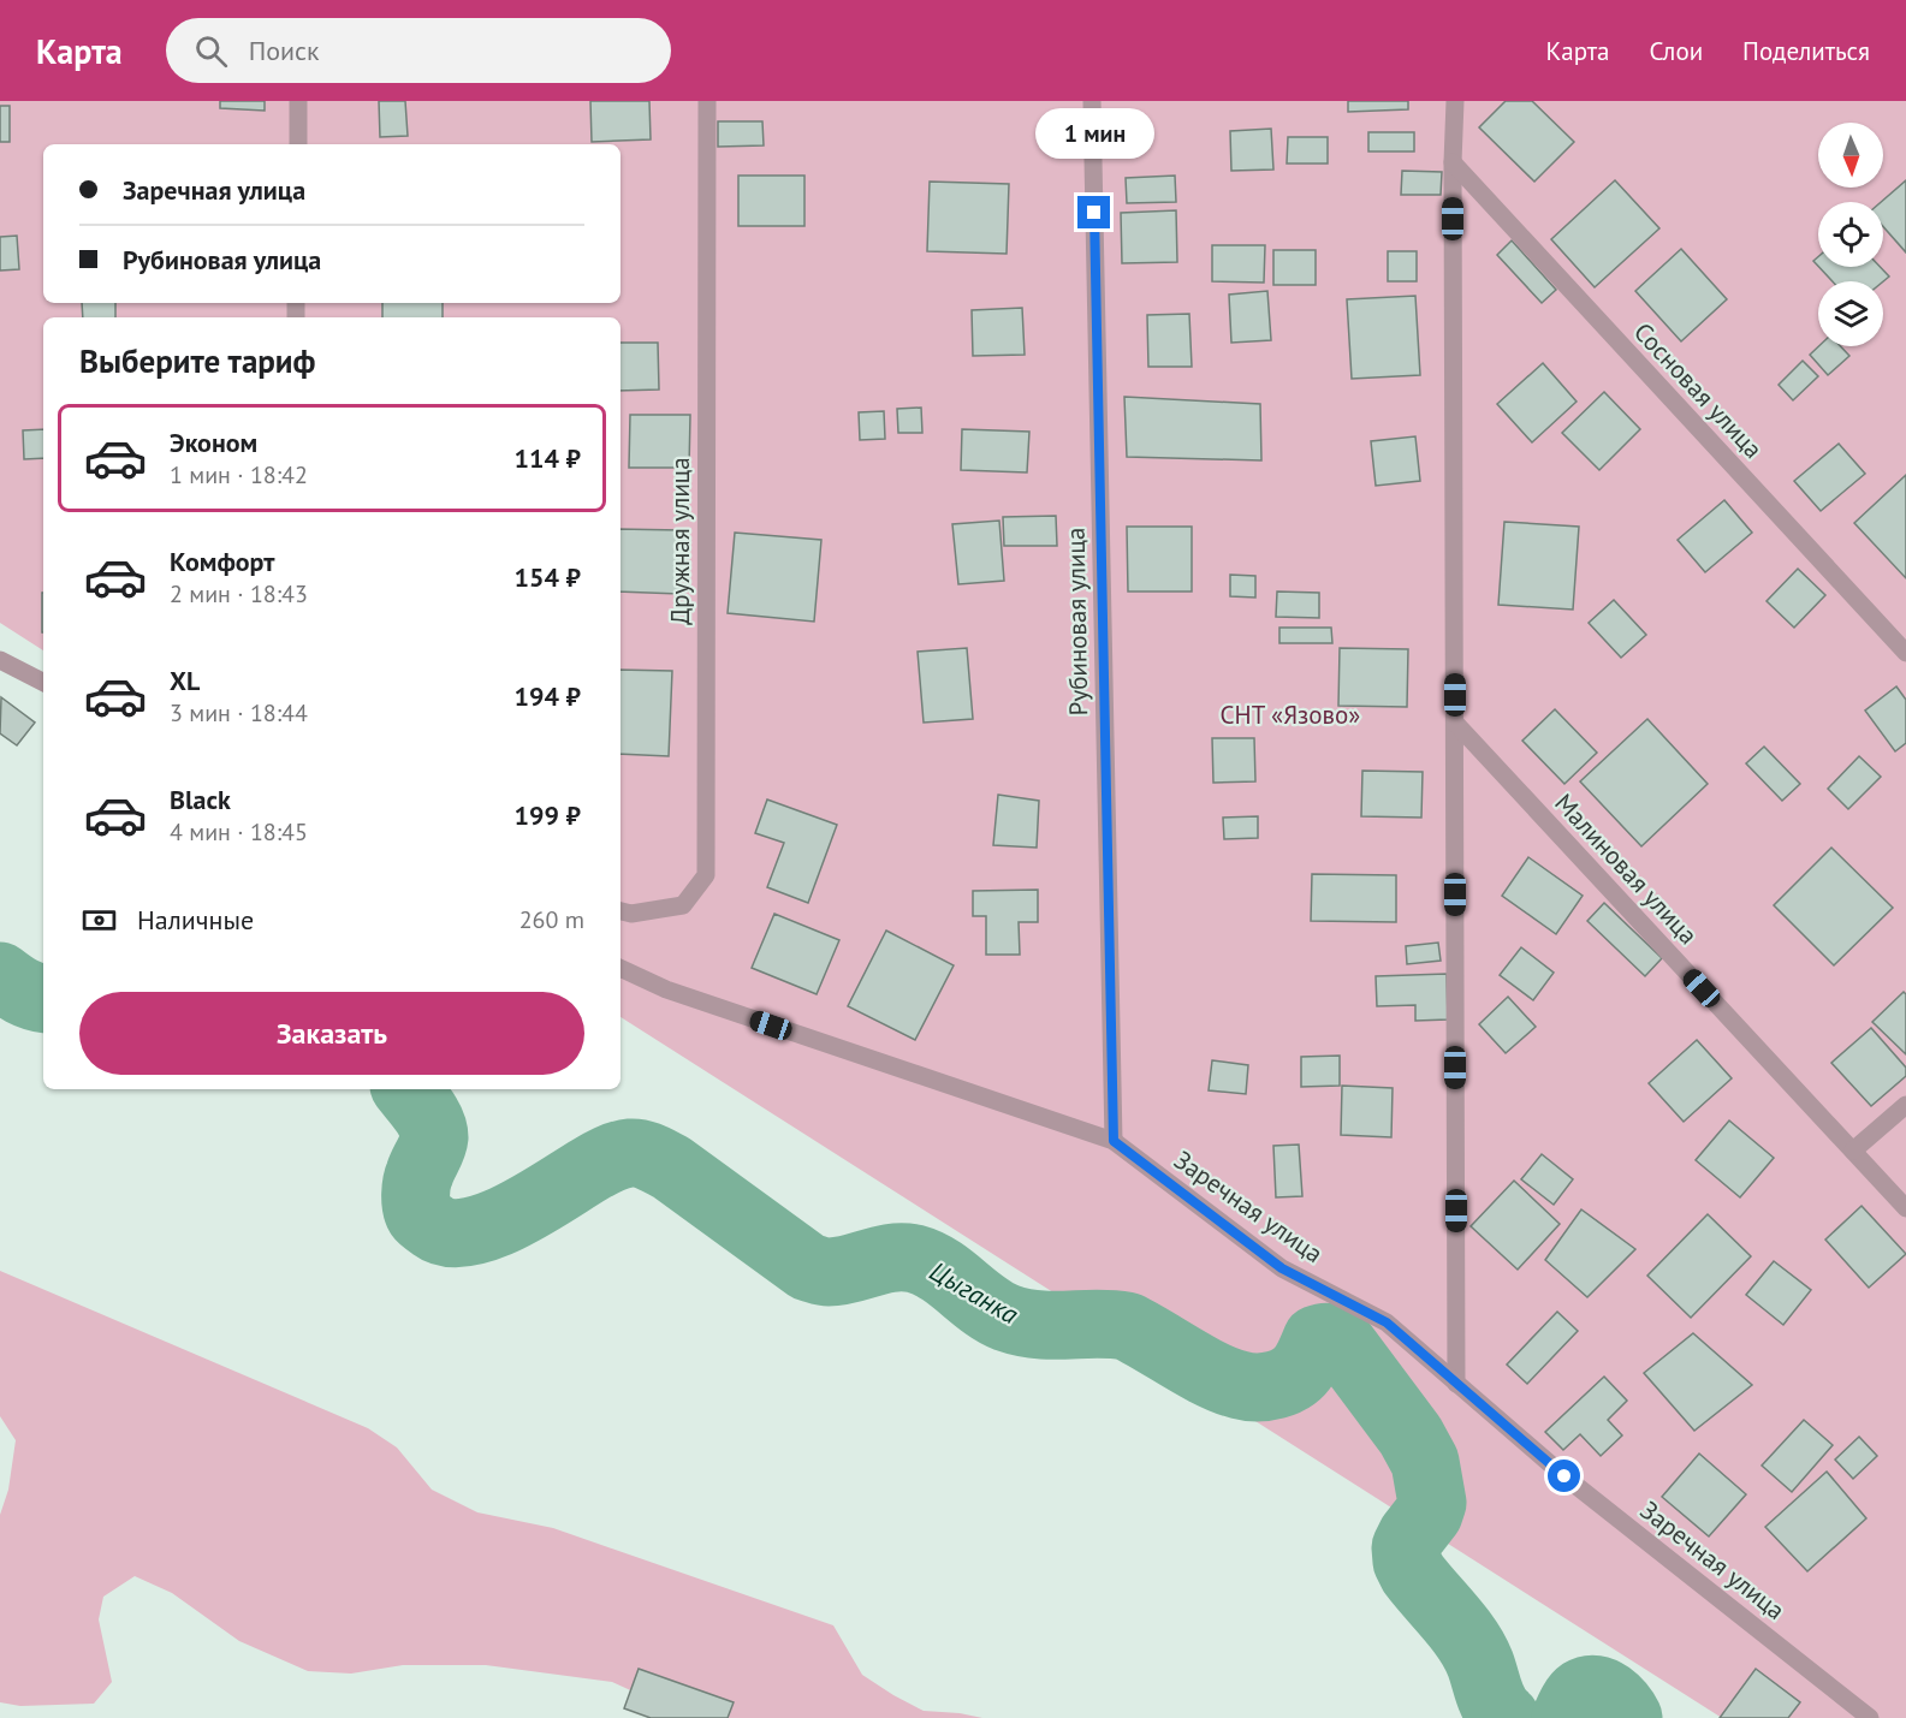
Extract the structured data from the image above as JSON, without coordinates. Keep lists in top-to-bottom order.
{
  "streets": {
    "street": [
      "Сосновая улица",
      "Дружная улица",
      "Рубиновая улица",
      "Малиновая улица",
      "Заречная улица"
    ]
  },
  "crossings": [
    ["Рубиновая улица", "Заречная улица"]
  ],
  "water": ["Цыганка"],
  "parks": ["СНТ «Язово»"],
  "north": "bottom",
  "page": {
    "header": "Карта",
    "search": "Поиск",
    "nav": ["Карта", "Слои", "Поделиться"],
    "bubble": "1 мин",
    "banner": ["Заречная улица", "Рубиновая улица"],
    "heading": "Выберите тариф",
    "list": [
      {
        "name": "Эконом",
        "note": "1 мин · 18:42",
        "value": "114 ₽"
      },
      {
        "name": "Комфорт",
        "note": "2 мин · 18:43",
        "value": "154 ₽"
      },
      {
        "name": "XL",
        "note": "3 мин · 18:44",
        "value": "194 ₽"
      },
      {
        "name": "Black",
        "note": "4 мин · 18:45",
        "value": "199 ₽"
      }
    ],
    "pay": ["Наличные", "260 m"],
    "buttons": "Заказать"
  }
}
